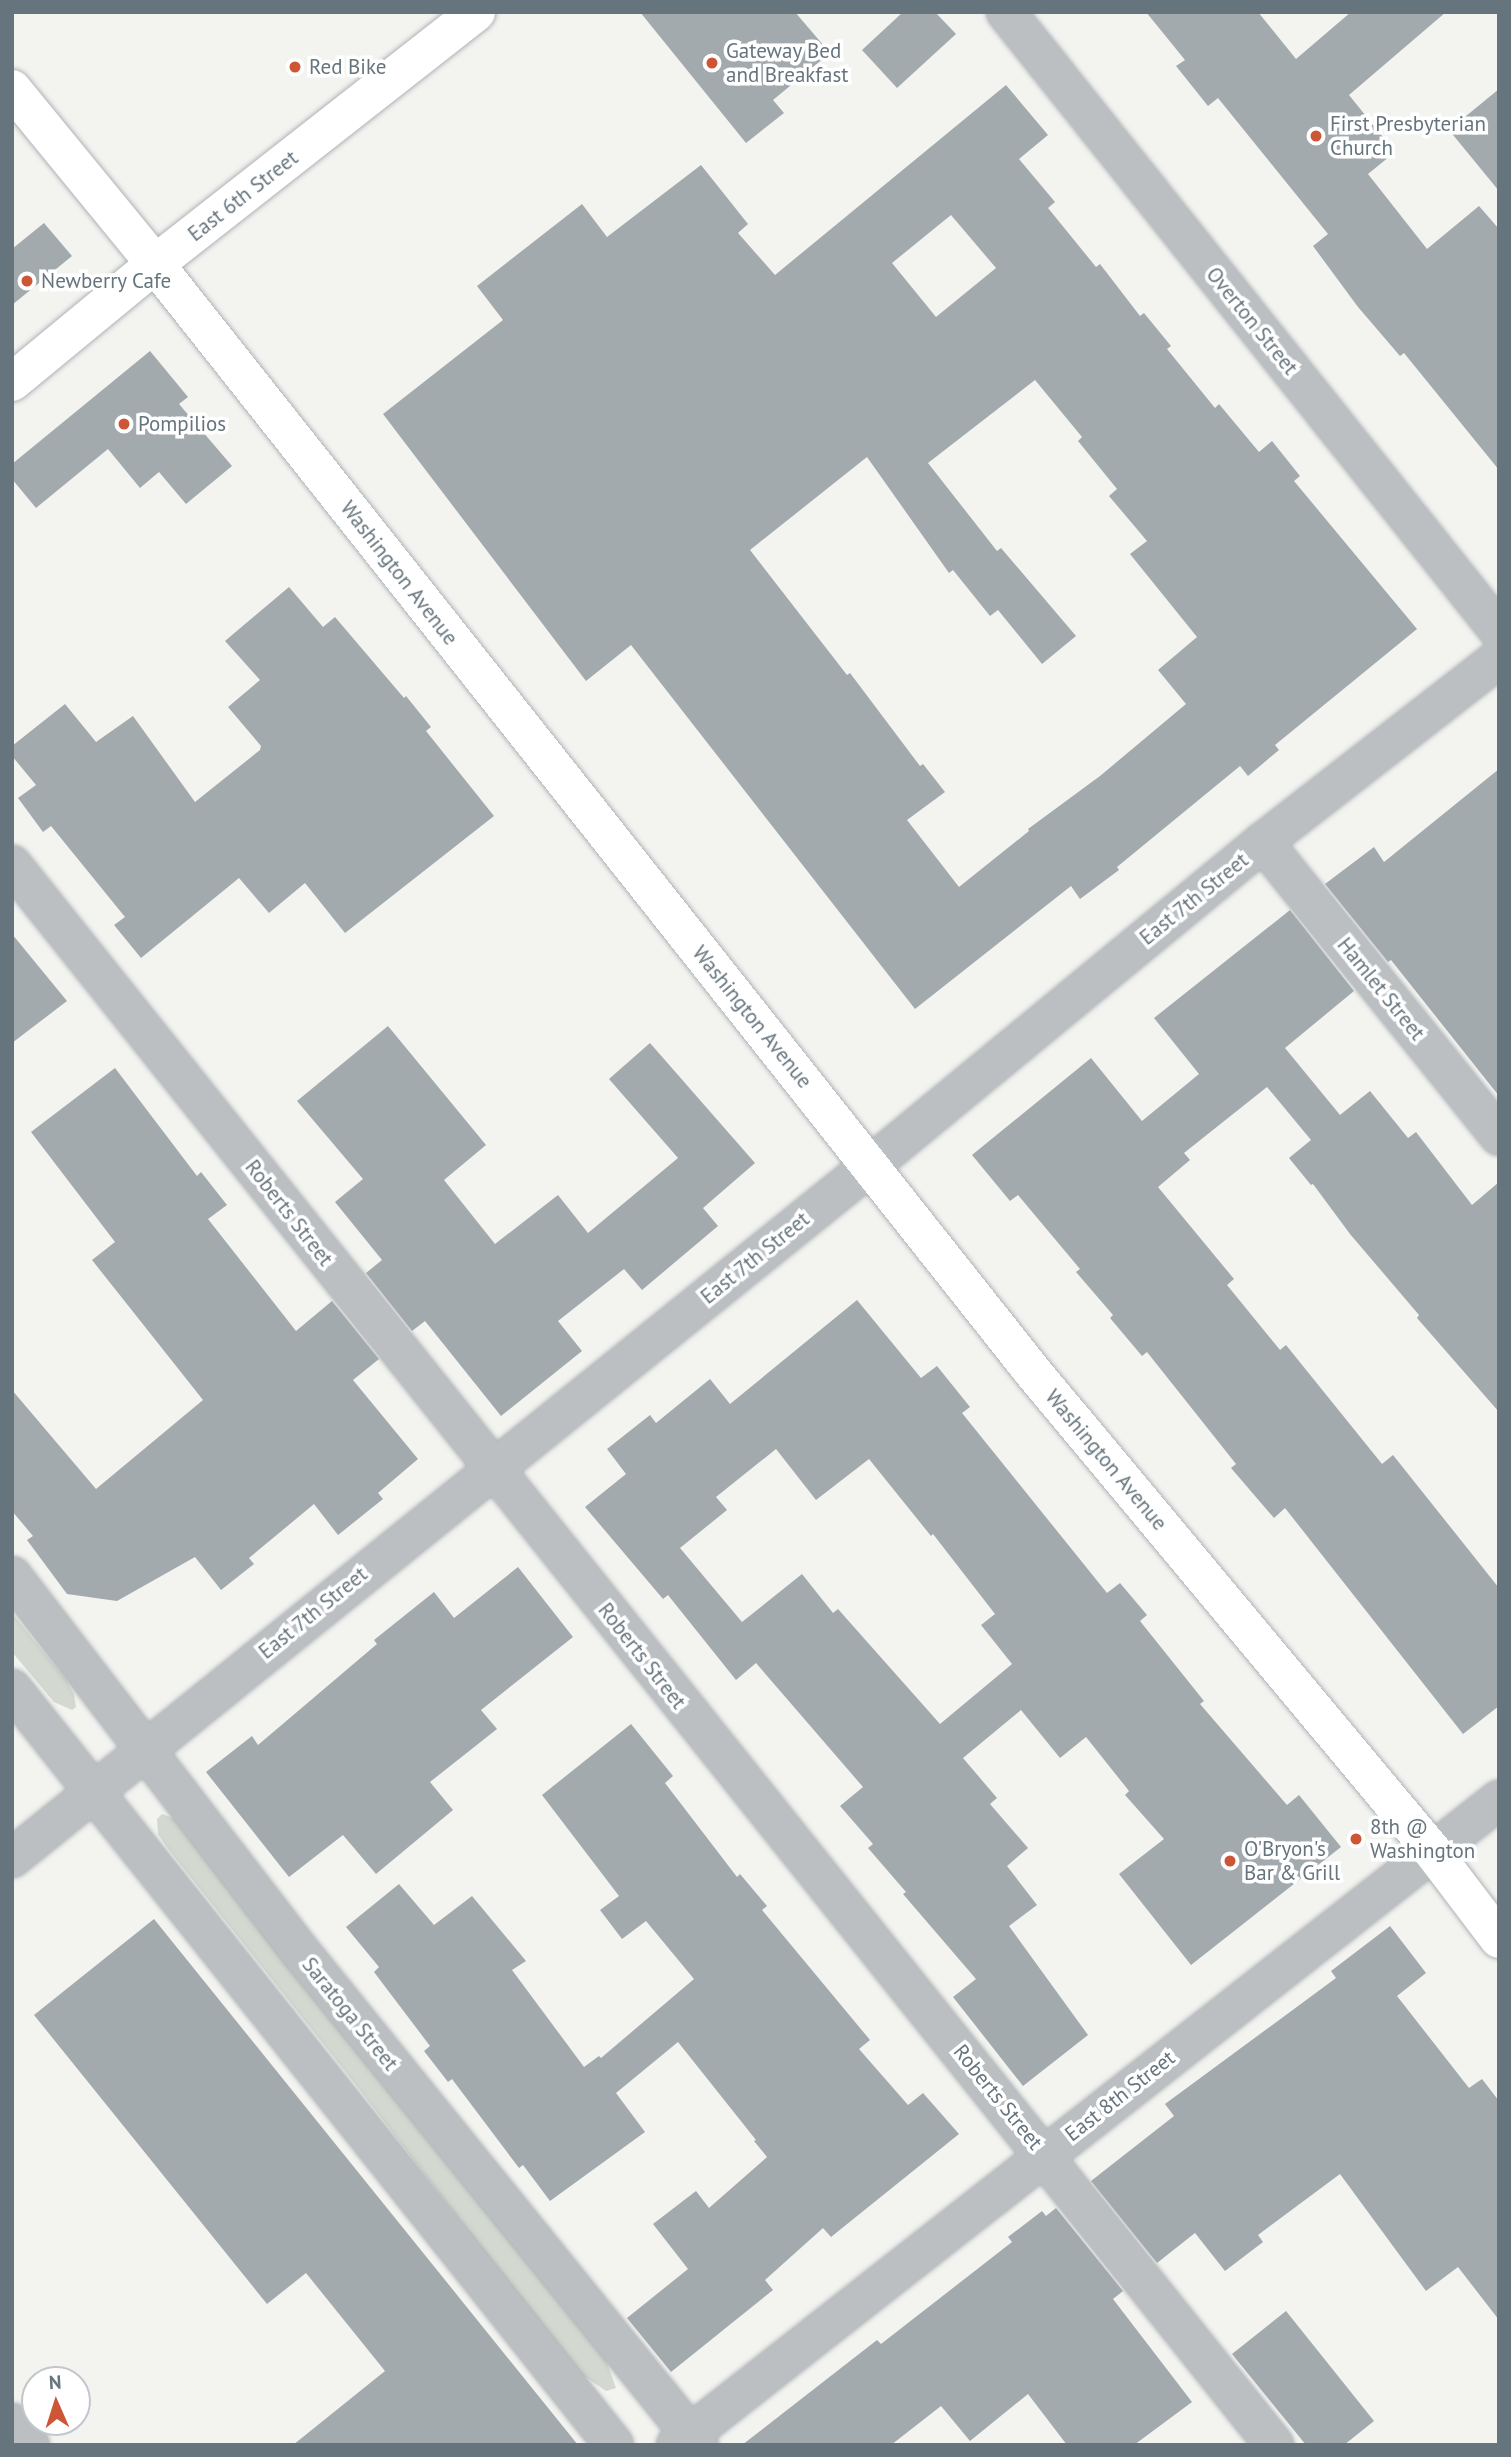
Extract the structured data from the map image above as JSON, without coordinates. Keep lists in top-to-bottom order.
{
  "streets": {
    "street": [
      "East 6th Street",
      "Overton Street",
      "Washington Avenue",
      "East 7th Street",
      "Hamlet Street",
      "Roberts Street",
      "Saratoga Street",
      "East 8th Street"
    ]
  },
  "crossings": [
    ["East 6th Street", "Washington Avenue"],
    ["Washington Avenue", "East 7th Street"],
    ["Washington Avenue", "East 8th Street"],
    ["East 7th Street", "Hamlet Street"],
    ["East 7th Street", "Roberts Street"],
    ["East 7th Street", "Saratoga Street"],
    ["Roberts Street", "East 8th Street"],
    ["Saratoga Street", "East 8th Street"]
  ],
  "places": [
    "Gateway Bed and Breakfast",
    "Red Bike",
    "First Presbyterian Church",
    "Newberry Cafe",
    "Pompilios",
    "8th @ Washington",
    "O'Bryon's Bar & Grill"
  ],
  "north": "top"
}
